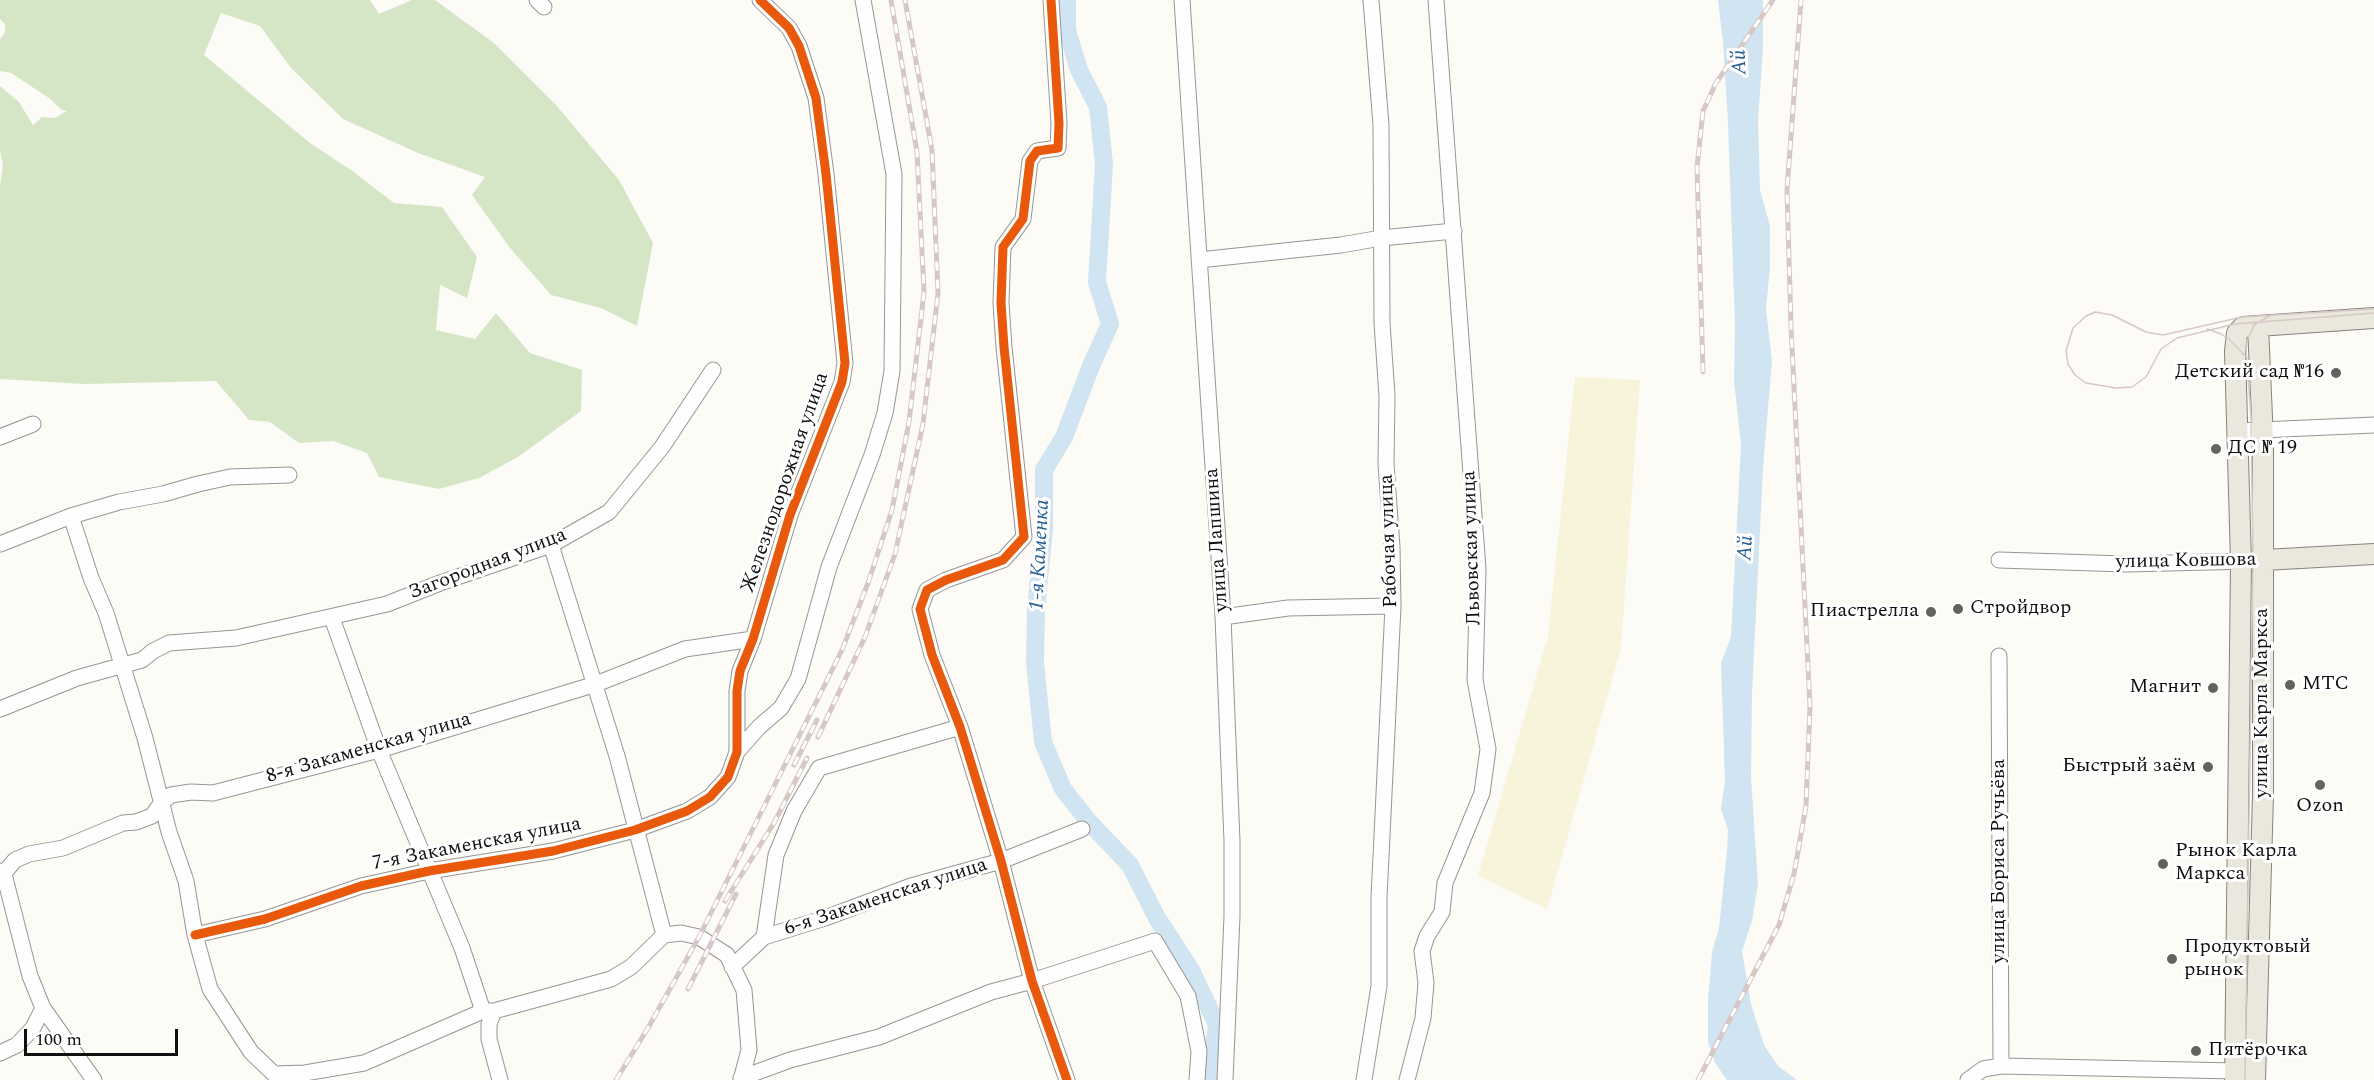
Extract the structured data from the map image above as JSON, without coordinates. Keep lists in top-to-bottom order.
{
  "streets": {
    "main road": ["улица Ковшова", "улица Карла Маркса"],
    "street": [
      "Железнодорожная улица",
      "улица Лапшина",
      "Рабочая улица",
      "Львовская улица",
      "Загородная улица",
      "8-я Закаменская улица",
      "7-я Закаменская улица",
      "улица Бориса Ручьёва",
      "6-я Закаменская улица"
    ]
  },
  "crossings": [
    ["Железнодорожная улица", "8-я Закаменская улица"],
    ["Железнодорожная улица", "7-я Закаменская улица"],
    ["улица Ковшова", "улица Карла Маркса"]
  ],
  "water": ["Ай", "1-я Каменка"],
  "places": [
    "Детский сад №16",
    "ДС № 19",
    "Стройдвор",
    "Пиастрелла",
    "МТС",
    "Магнит",
    "Быстрый заём",
    "Ozon",
    "Рынок Карла Маркса",
    "Продуктовый рынок",
    "Пятёрочка"
  ],
  "scale_bar": "100 m"
}
